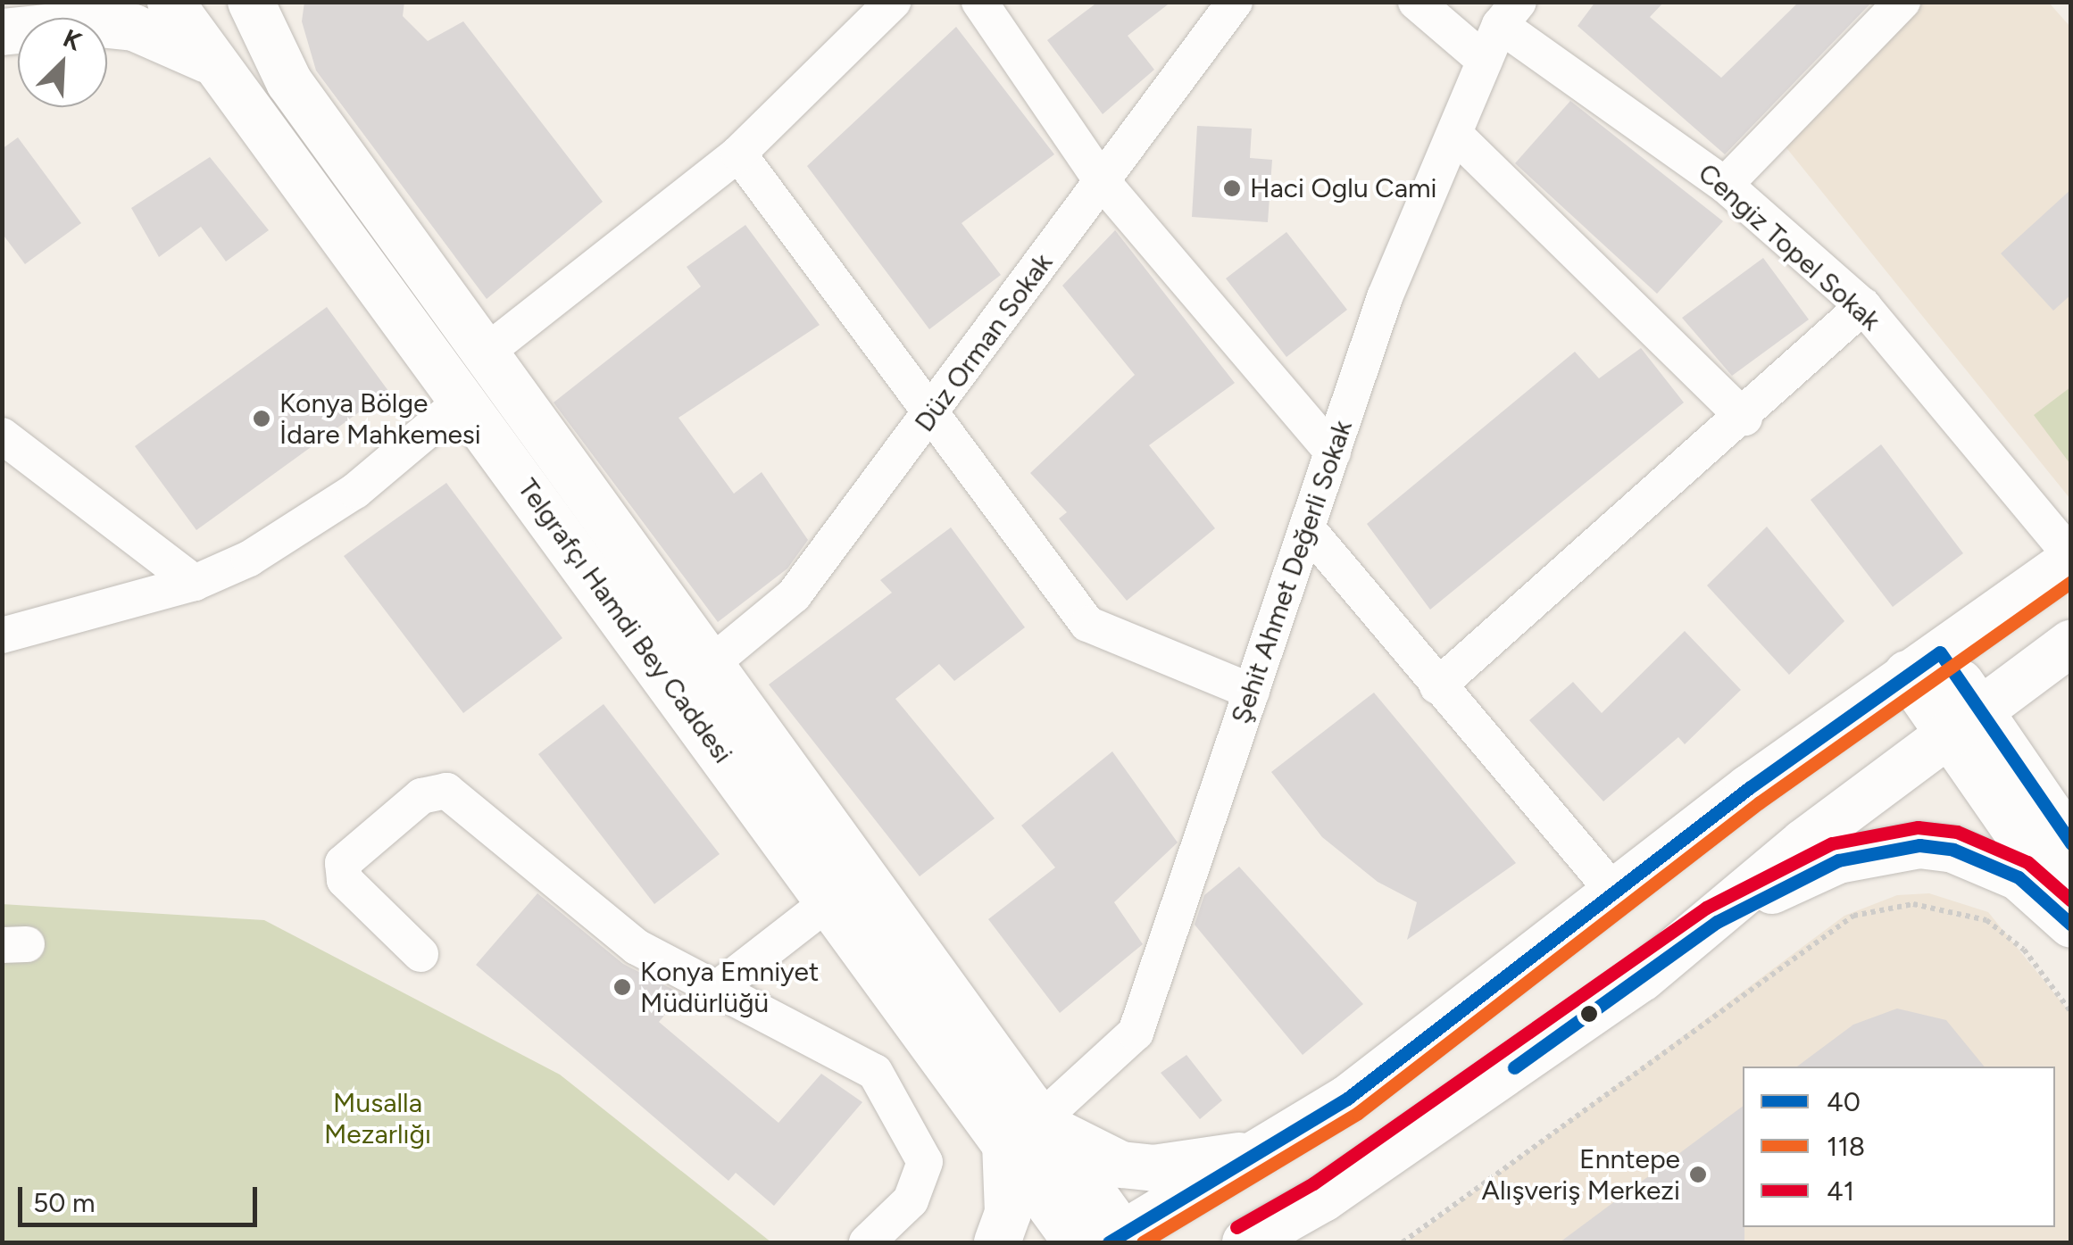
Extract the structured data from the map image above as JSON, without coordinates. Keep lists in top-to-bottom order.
{
  "streets": {
    "main road": ["Telgrafçı Hamdi Bey Caddesi"],
    "street": ["Cengiz Topel Sokak", "Düz Orman Sokak", "Şehit Ahmet Değerli Sokak"]
  },
  "crossings": [
    ["Cengiz Topel Sokak", "Şehit Ahmet Değerli Sokak"],
    ["Düz Orman Sokak", "Telgrafçı Hamdi Bey Caddesi"],
    ["Şehit Ahmet Değerli Sokak", "Telgrafçı Hamdi Bey Caddesi"]
  ],
  "parks": ["Musalla Mezarlığı"],
  "places": [
    "Haci Oglu Cami",
    "Konya Bölge İdare Mahkemesi",
    "Konya Emniyet Müdürlüğü",
    "Enntepe Alışveriş Merkezi"
  ],
  "lines": ["transit line 118", "transit line 40", "transit line 41"],
  "legend": ["40", "118", "41"],
  "scale_bar": "50 m",
  "north": "top right"
}
